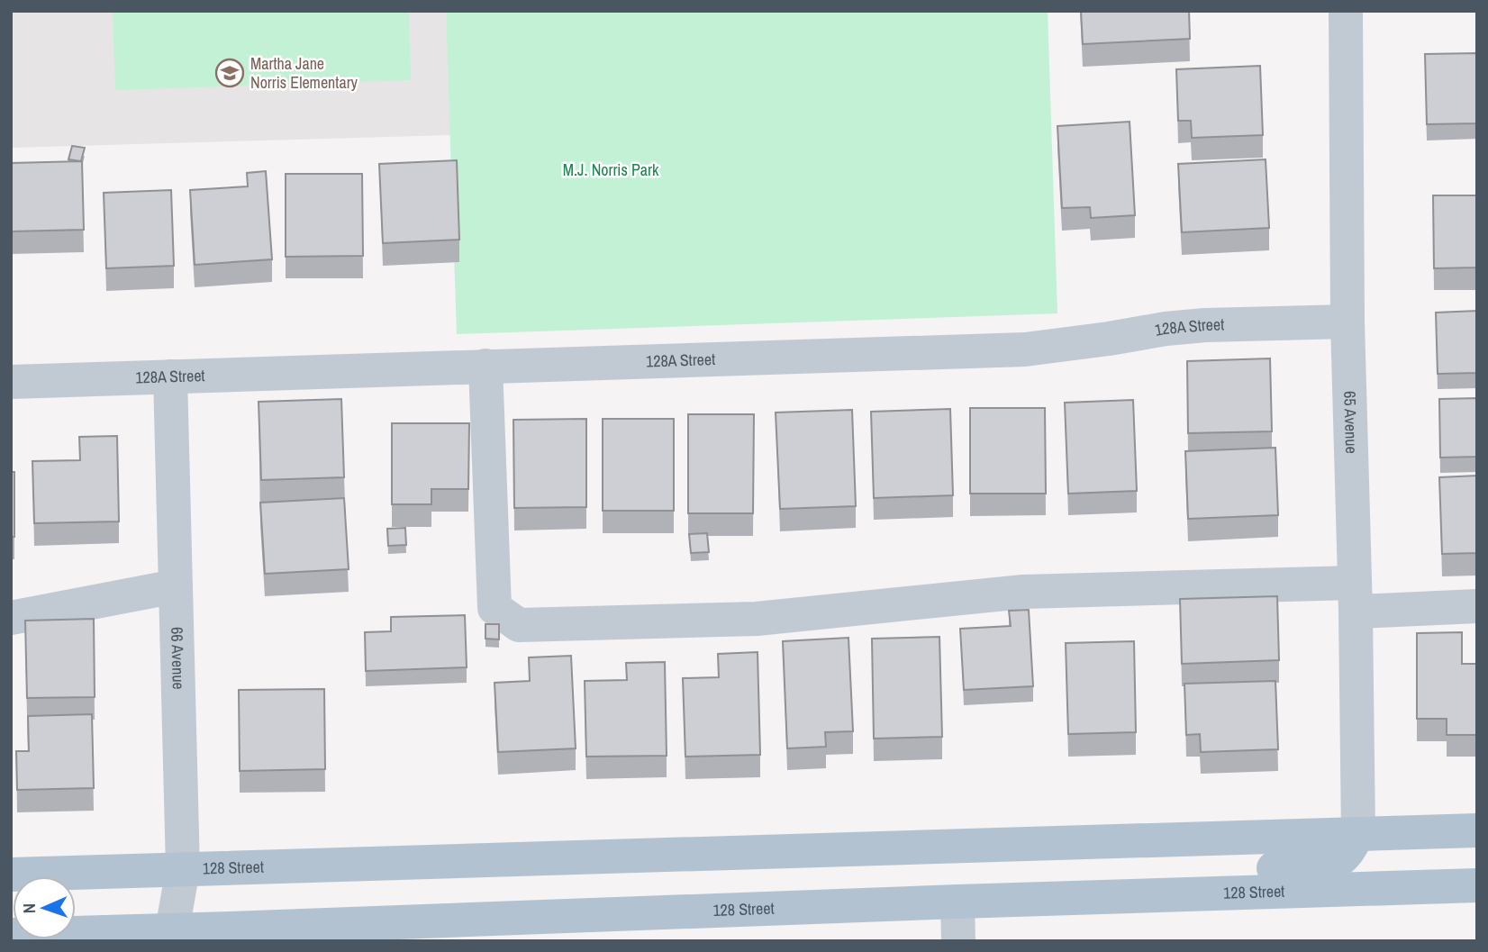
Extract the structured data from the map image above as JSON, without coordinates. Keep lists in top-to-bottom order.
{
  "streets": {
    "main road": ["128 Street"],
    "street": ["128A Street", "65 Avenue", "66 Avenue"]
  },
  "crossings": [
    ["128A Street", "65 Avenue"],
    ["128A Street", "66 Avenue"],
    ["65 Avenue", "128 Street"],
    ["66 Avenue", "128 Street"]
  ],
  "parks": ["M.J. Norris Park"],
  "places": {
    "school or university": ["Martha Jane Norris Elementary"]
  },
  "north": "left"
}
